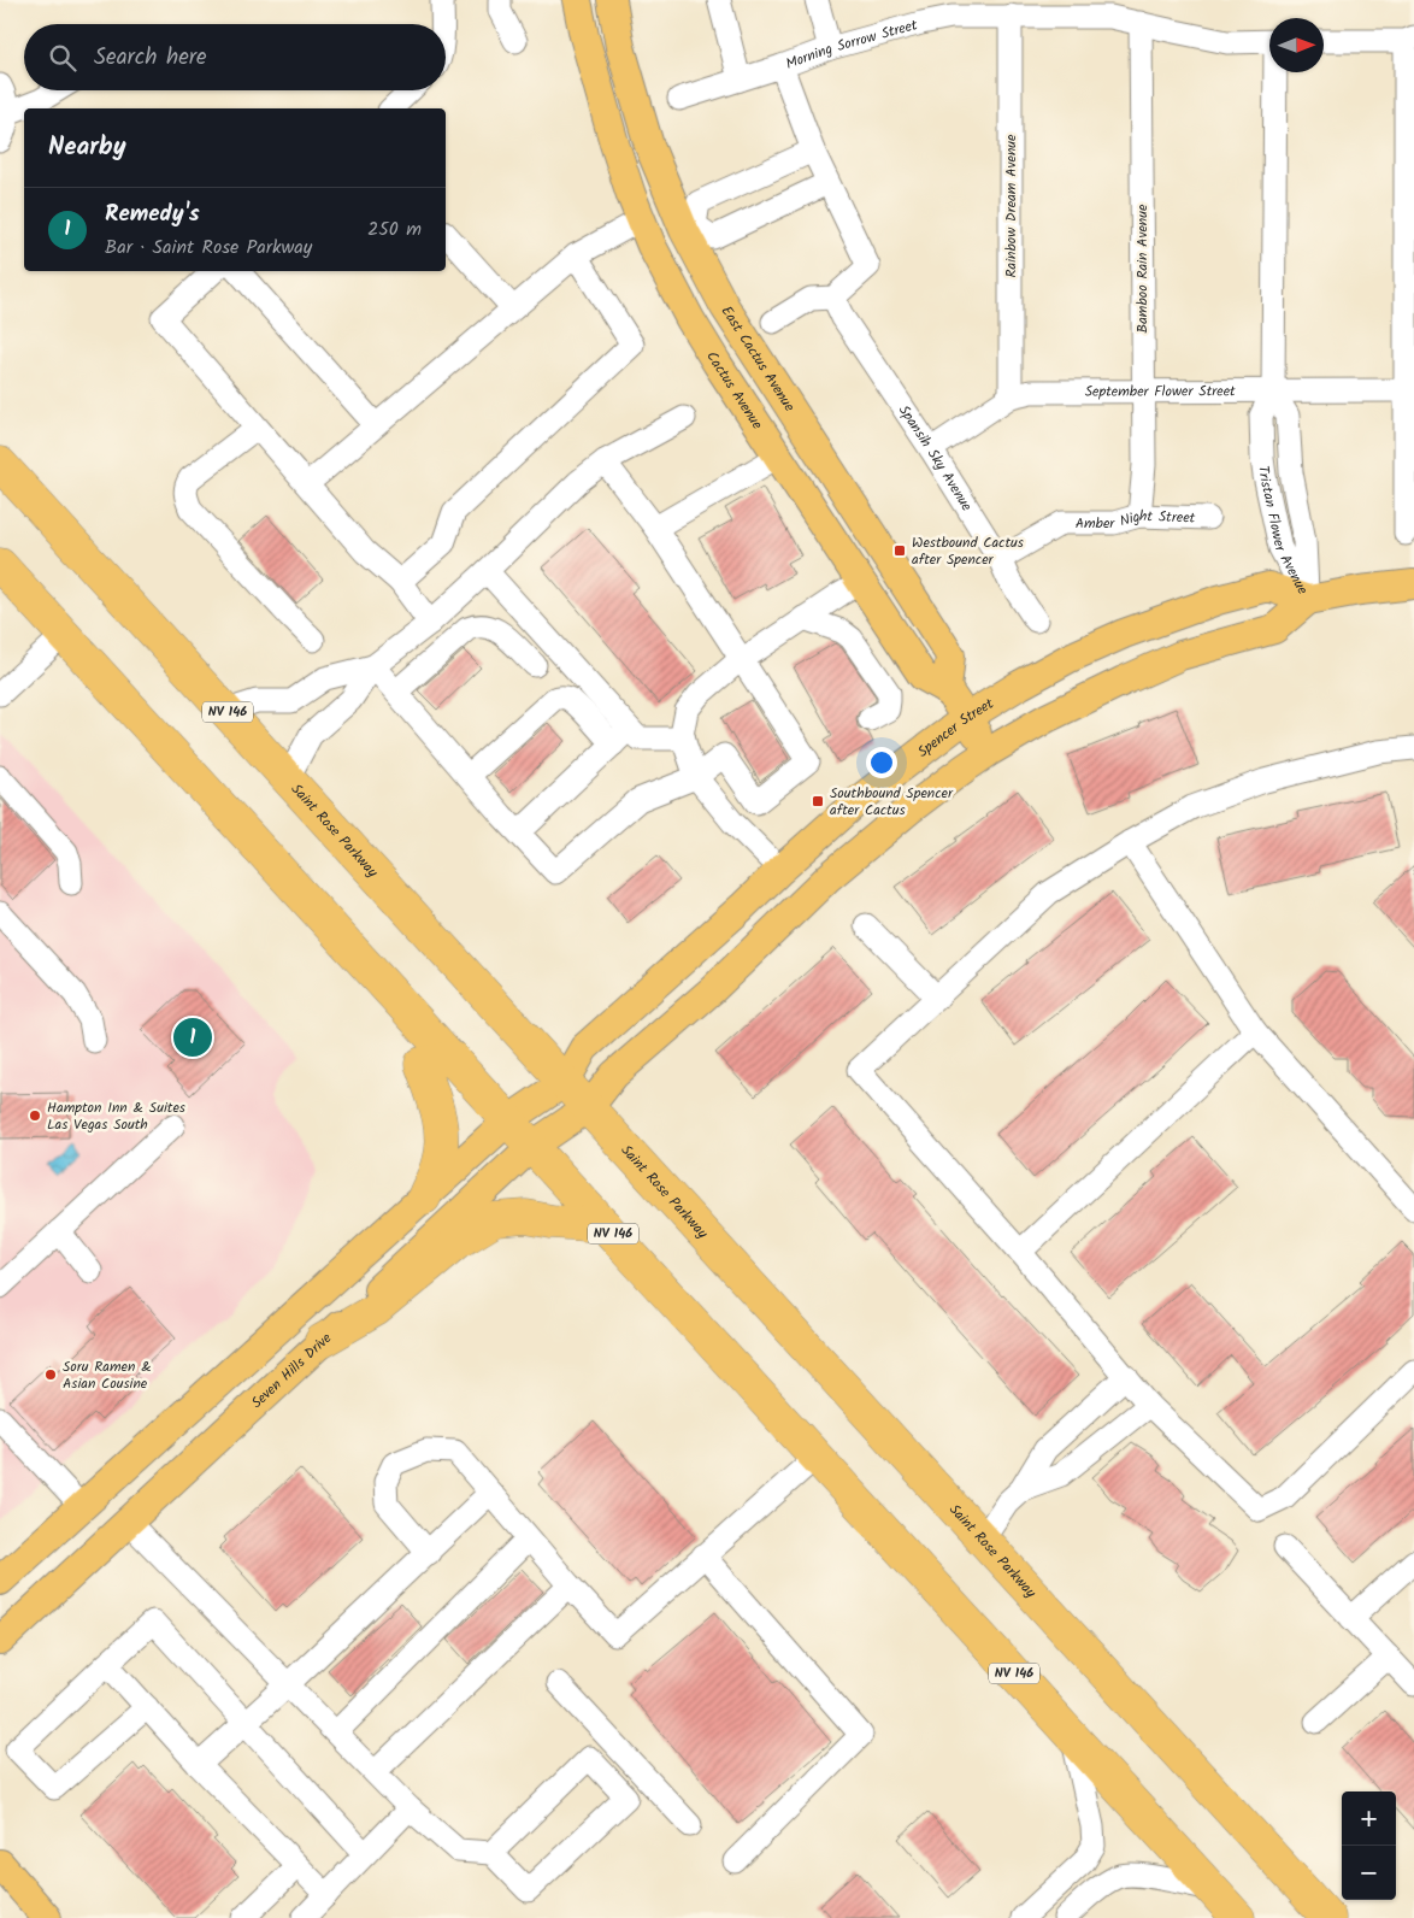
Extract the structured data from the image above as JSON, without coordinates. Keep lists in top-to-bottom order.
{
  "streets": {
    "highway": ["NV 146", "Saint Rose Parkway"],
    "main road": [
      "East Cactus Avenue",
      "Cactus Avenue",
      "Spencer Street",
      "Seven Hills Drive"
    ],
    "street": [
      "Morning Sorrow Street",
      "Rainbow Dream Avenue",
      "Bamboo Rain Avenue",
      "September Flower Street",
      "Spansih Sky Avenue",
      "Amber Night Street",
      "Tristan Flower Avenue"
    ]
  },
  "crossings": [
    ["Morning Sorrow Street", "Rainbow Dream Avenue"],
    ["Morning Sorrow Street", "Bamboo Rain Avenue"],
    ["Rainbow Dream Avenue", "September Flower Street"],
    ["Bamboo Rain Avenue", "September Flower Street"],
    ["Bamboo Rain Avenue", "Amber Night Street"],
    ["East Cactus Avenue", "Cactus Avenue"],
    ["Cactus Avenue", "Spencer Street"],
    ["September Flower Street", "Spansih Sky Avenue"],
    ["September Flower Street", "Tristan Flower Avenue"],
    ["Spansih Sky Avenue", "Amber Night Street"],
    ["Tristan Flower Avenue", "Spencer Street"],
    ["NV 146", "Seven Hills Drive"],
    ["Spencer Street", "Saint Rose Parkway"],
    ["Spencer Street", "Seven Hills Drive"],
    ["Saint Rose Parkway", "Seven Hills Drive"]
  ],
  "places": {
    "transit": ["Westbound Cactus after Spencer", "Southbound Spencer after Cactus"],
    "other": ["Hampton Inn & Suites Las Vegas South", "Soru Ramen & Asian Cousine"]
  },
  "north": "right",
  "page": {
    "search": "Search here",
    "heading": "Nearby",
    "list": [
      {
        "mark": "1",
        "name": "Remedy's",
        "note": "Bar · Saint Rose Parkway",
        "value": "250 m"
      }
    ],
    "pins": "1",
    "map_buttons": ["+", "−"]
  }
}
